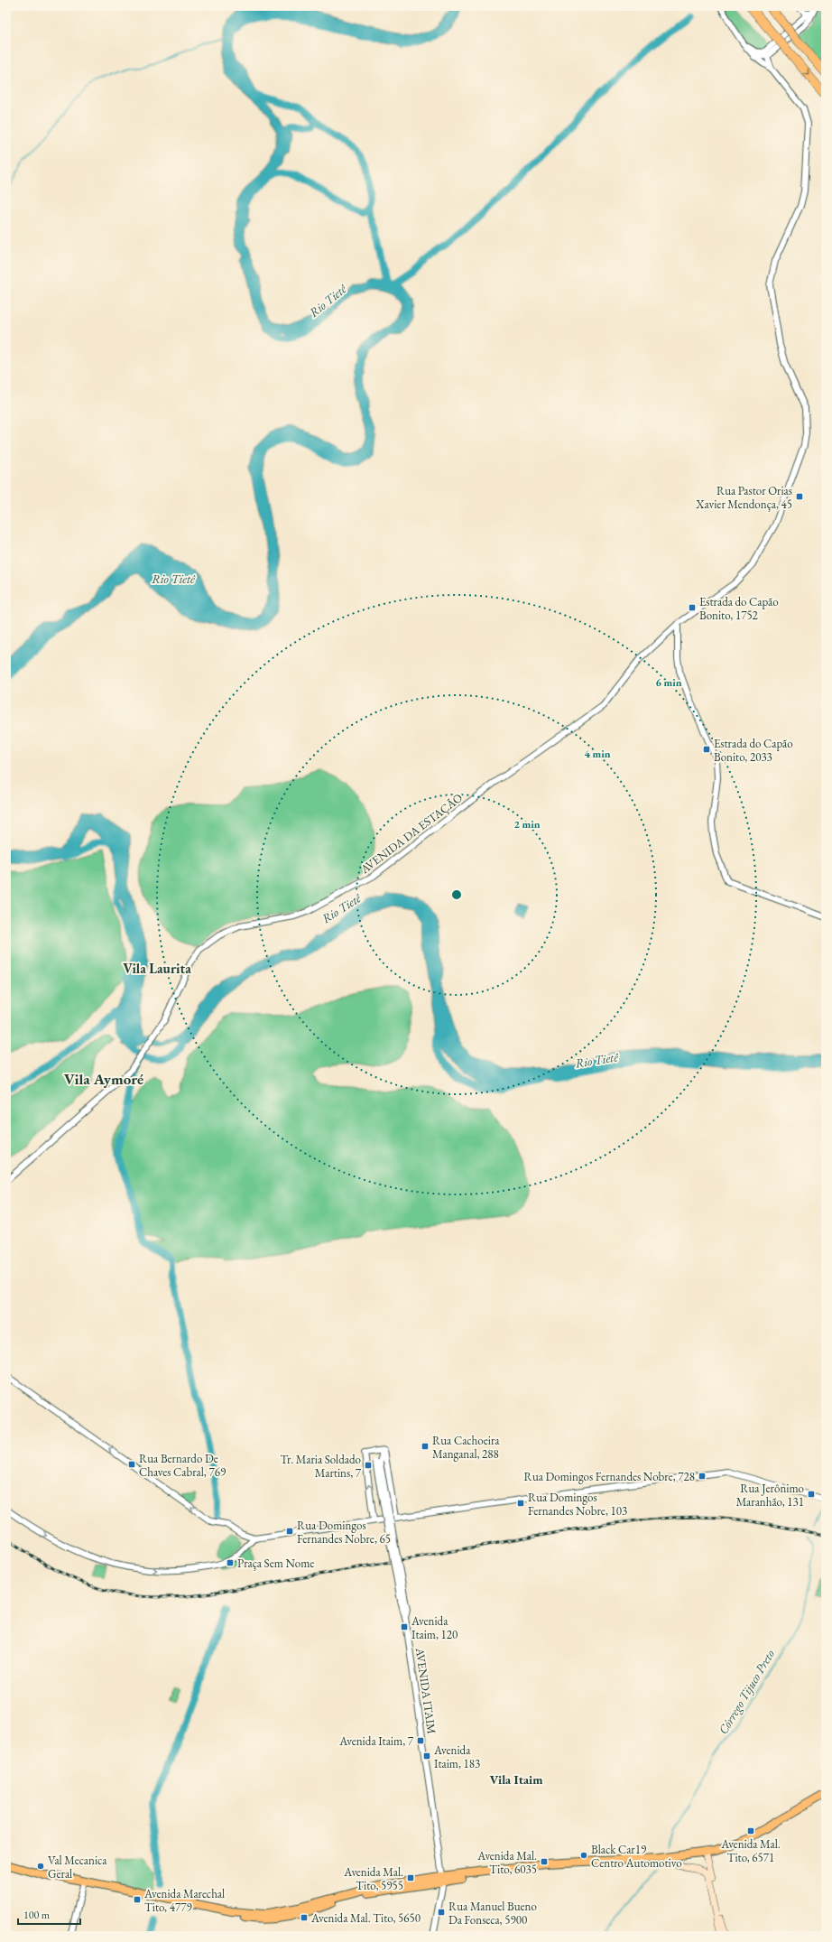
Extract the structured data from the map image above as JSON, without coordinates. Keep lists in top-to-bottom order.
{
  "streets": {
    "street": ["AVENIDA DA ESTAÇÃO", "AVENIDA ITAIM"]
  },
  "districts": ["Vila Laurita", "Vila Aymoré", "Vila Itaim"],
  "water": ["Rio Tietê", "Córrego Tijuco Preto"],
  "places": {
    "transit": [
      "Rua Pastor Orias Xavier Mendonça, 45",
      "Estrada do Capão Bonito, 1752",
      "Estrada do Capão Bonito, 2033",
      "Rua Cachoeira Manganal, 288",
      "Rua Bernardo De Chaves Cabral, 769",
      "Tr. Maria Soldado Martins, 7",
      "Rua Domingos Fernandes Nobre, 728",
      "Rua Jerônimo Maranhão, 131",
      "Rua Domingos Fernandes Nobre, 103",
      "Rua Domingos Fernandes Nobre, 65",
      "Praça Sem Nome",
      "Avenida Itaim, 120",
      "Avenida Itaim, 7",
      "Avenida Itaim, 183",
      "Avenida Mal. Tito, 6571",
      "Avenida Mal. Tito, 6035",
      "Avenida Mal. Tito, 5955",
      "Avenida Marechal Tito, 4779",
      "Rua Manuel Bueno Da Fonseca, 5900",
      "Avenida Mal. Tito, 5650"
    ],
    "other": ["Black Car19 Centro Automotivo", "Val Mecanica Geral"]
  },
  "scale_bar": "100 m",
  "rings": ["6 min", "4 min", "2 min"]
}
